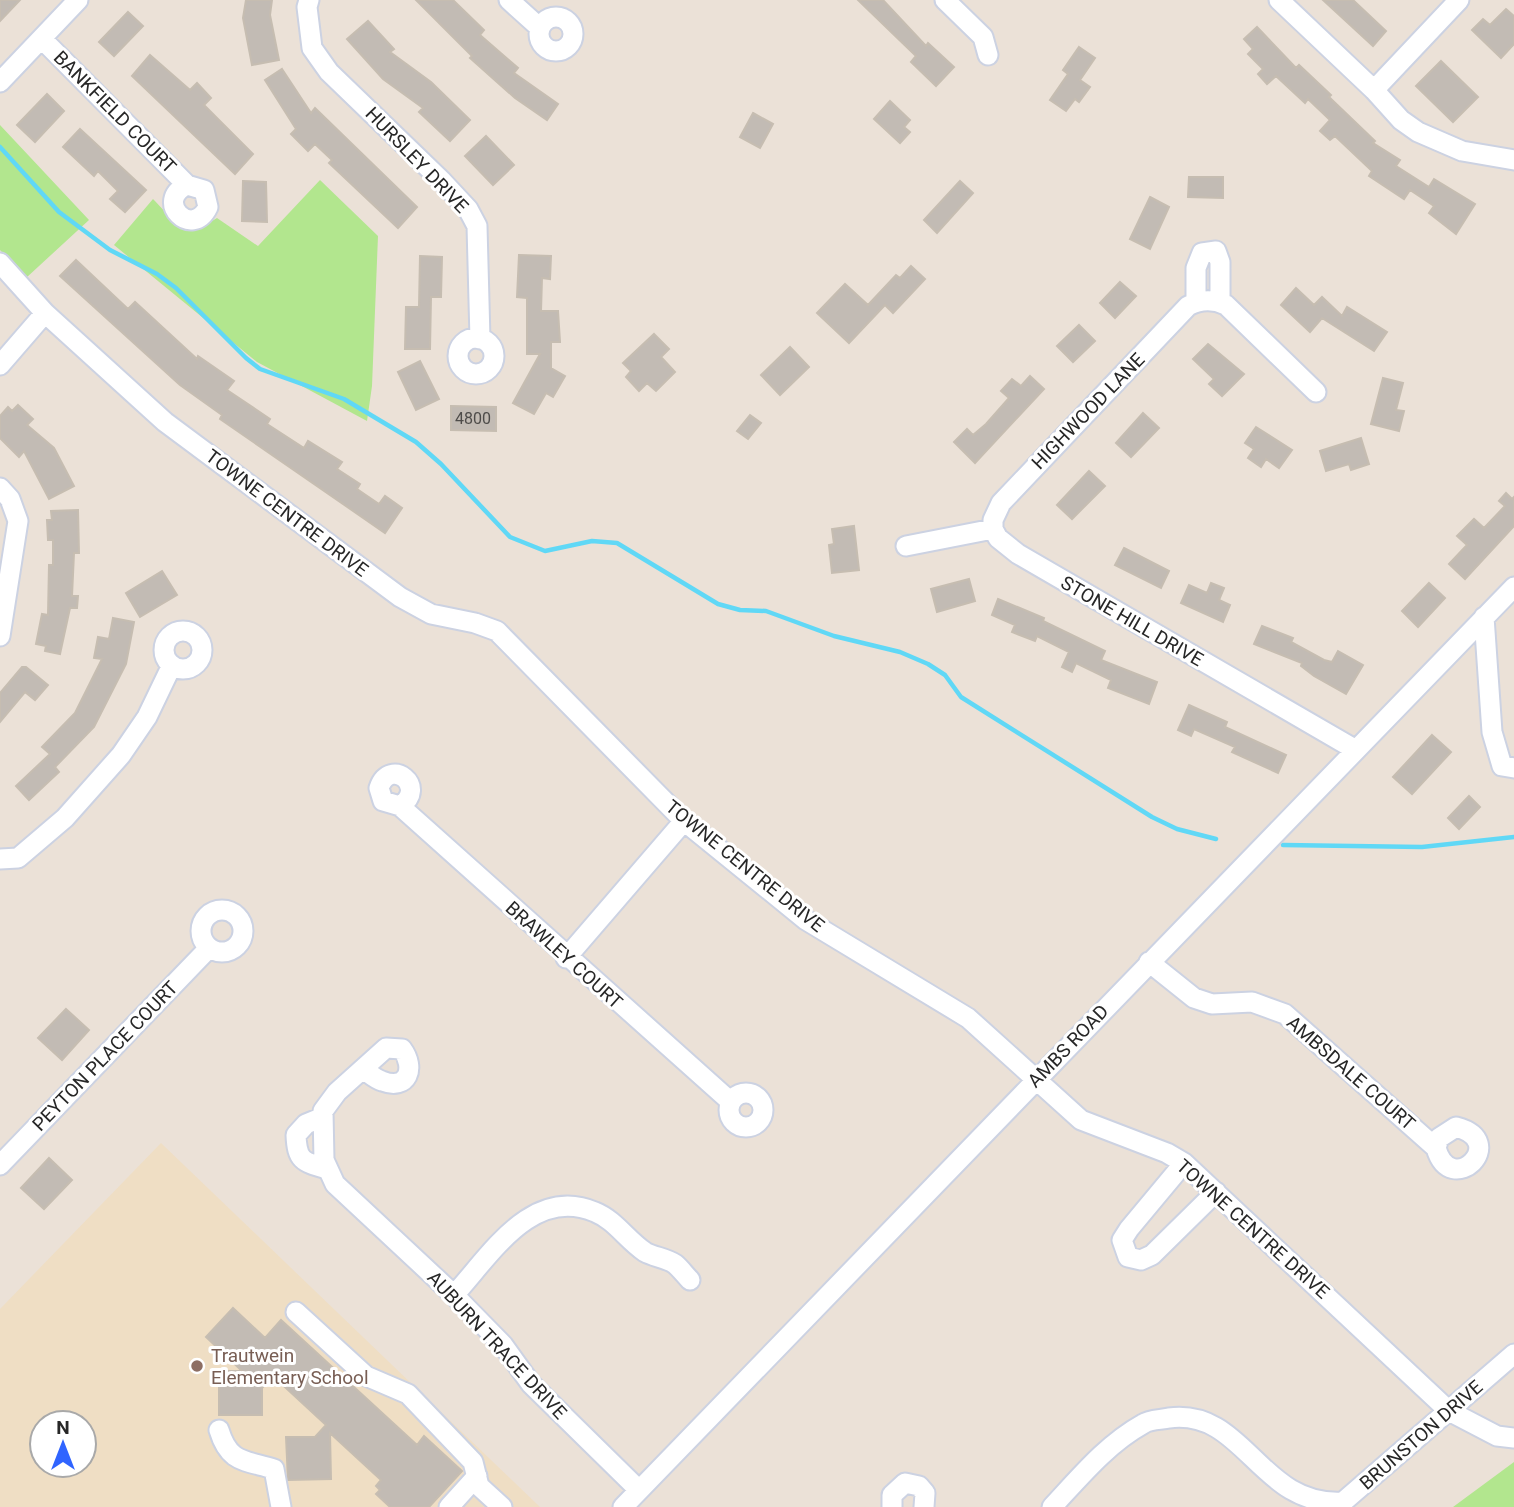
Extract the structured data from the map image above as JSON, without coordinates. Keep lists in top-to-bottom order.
{
  "streets": {
    "street": [
      "BANKFIELD COURT",
      "HURSLEY DRIVE",
      "HIGHWOOD LANE",
      "TOWNE CENTRE DRIVE",
      "STONE HILL DRIVE",
      "BRAWLEY COURT",
      "AMBS ROAD",
      "PEYTON PLACE COURT",
      "AMBSDALE COURT",
      "AUBURN TRACE DRIVE",
      "BRUNSTON DRIVE"
    ]
  },
  "crossings": [
    ["HIGHWOOD LANE", "STONE HILL DRIVE"],
    ["TOWNE CENTRE DRIVE", "AMBS ROAD"],
    ["TOWNE CENTRE DRIVE", "BRUNSTON DRIVE"],
    ["STONE HILL DRIVE", "AMBS ROAD"],
    ["AMBS ROAD", "AMBSDALE COURT"],
    ["AMBS ROAD", "AUBURN TRACE DRIVE"]
  ],
  "places": ["Trautwein Elementary School"],
  "house_numbers": ["4800"],
  "north": "top"
}
